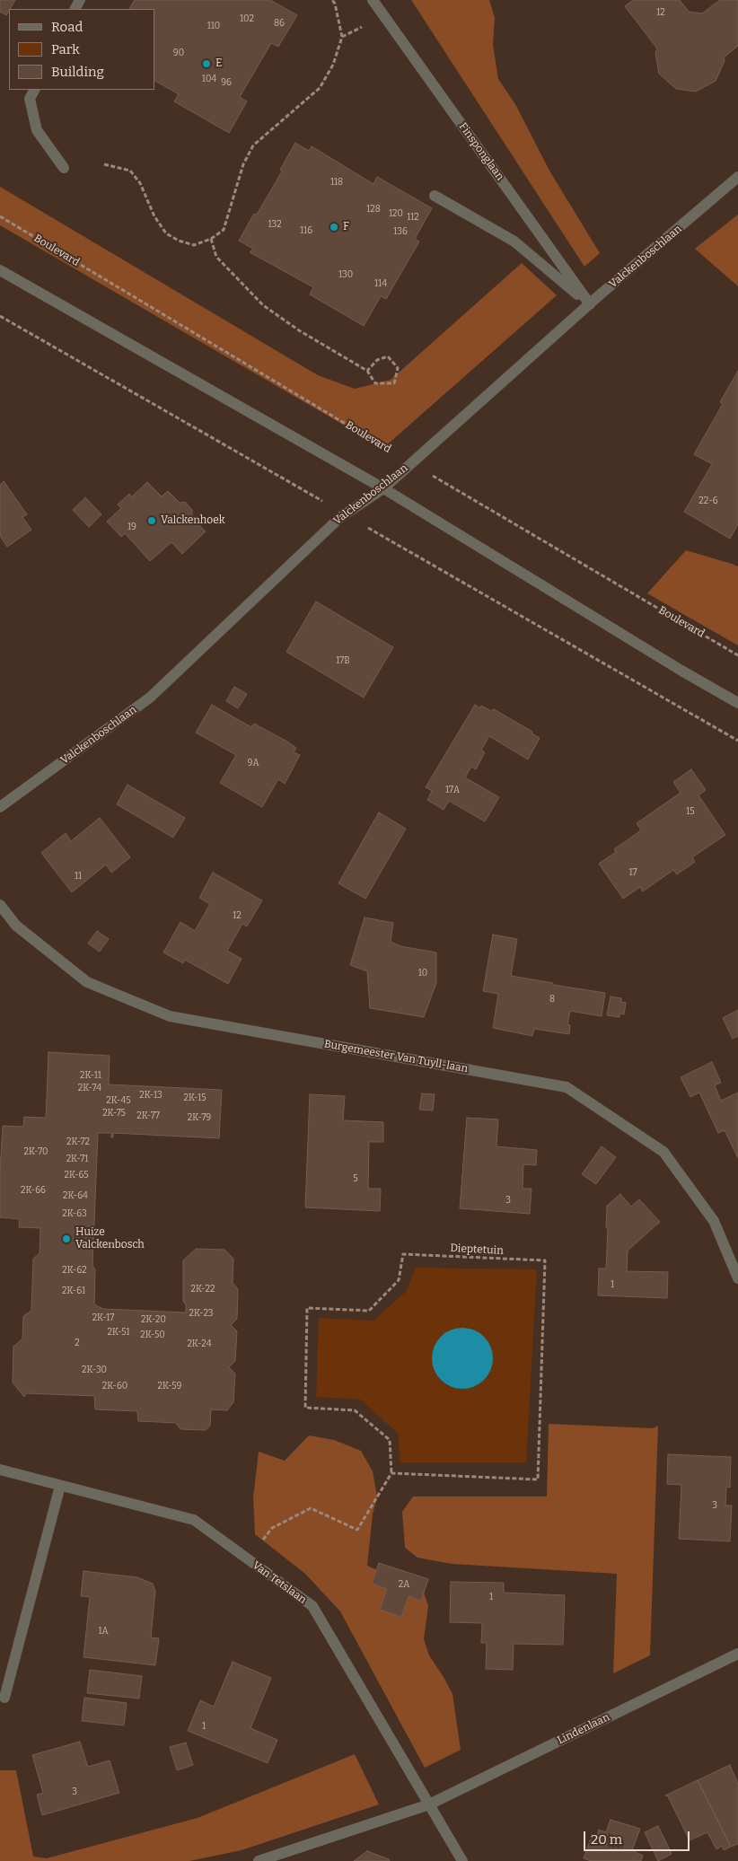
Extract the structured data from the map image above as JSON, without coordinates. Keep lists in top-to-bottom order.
{
  "streets": {
    "street": [
      "Finsponglaan",
      "Valckenboschlaan",
      "Burgemeester Van Tuyll-laan",
      "Van Tetslaan",
      "Lindenlaan"
    ],
    "path": ["Boulevard", "Dieptetuin"]
  },
  "crossings": [
    ["Finsponglaan", "Valckenboschlaan"],
    ["Boulevard", "Valckenboschlaan"],
    ["Van Tetslaan", "Lindenlaan"]
  ],
  "places": [
    "E",
    "F",
    "Valckenhoek",
    "Huize Valckenbosch"
  ],
  "house_numbers": [
    "12",
    "102",
    "86",
    "110",
    "90",
    "104",
    "96",
    "118",
    "128",
    "120",
    "112",
    "132",
    "116",
    "136",
    "130",
    "114",
    "22-6",
    "19",
    "17B",
    "9A",
    "17A",
    "15",
    "17",
    "11",
    "12",
    "10",
    "8",
    "2K-11",
    "2K-74",
    "2K-13",
    "2K-15",
    "2K-45",
    "2K-75",
    "2K-77",
    "2K-79",
    "2K-72",
    "2K-70",
    "2K-71",
    "2K-65",
    "5",
    "2K-66",
    "2K-64",
    "3",
    "2K-63",
    "2K-62",
    "1",
    "2K-22",
    "2K-61",
    "2K-23",
    "2K-17",
    "2K-20",
    "2K-51",
    "2K-50",
    "2",
    "2K-24",
    "2K-30",
    "2K-60",
    "2K-59",
    "3",
    "2A",
    "1",
    "1A",
    "1",
    "3"
  ],
  "legend": ["Road", "Park", "Building"],
  "scale_bar": "20 m"
}
